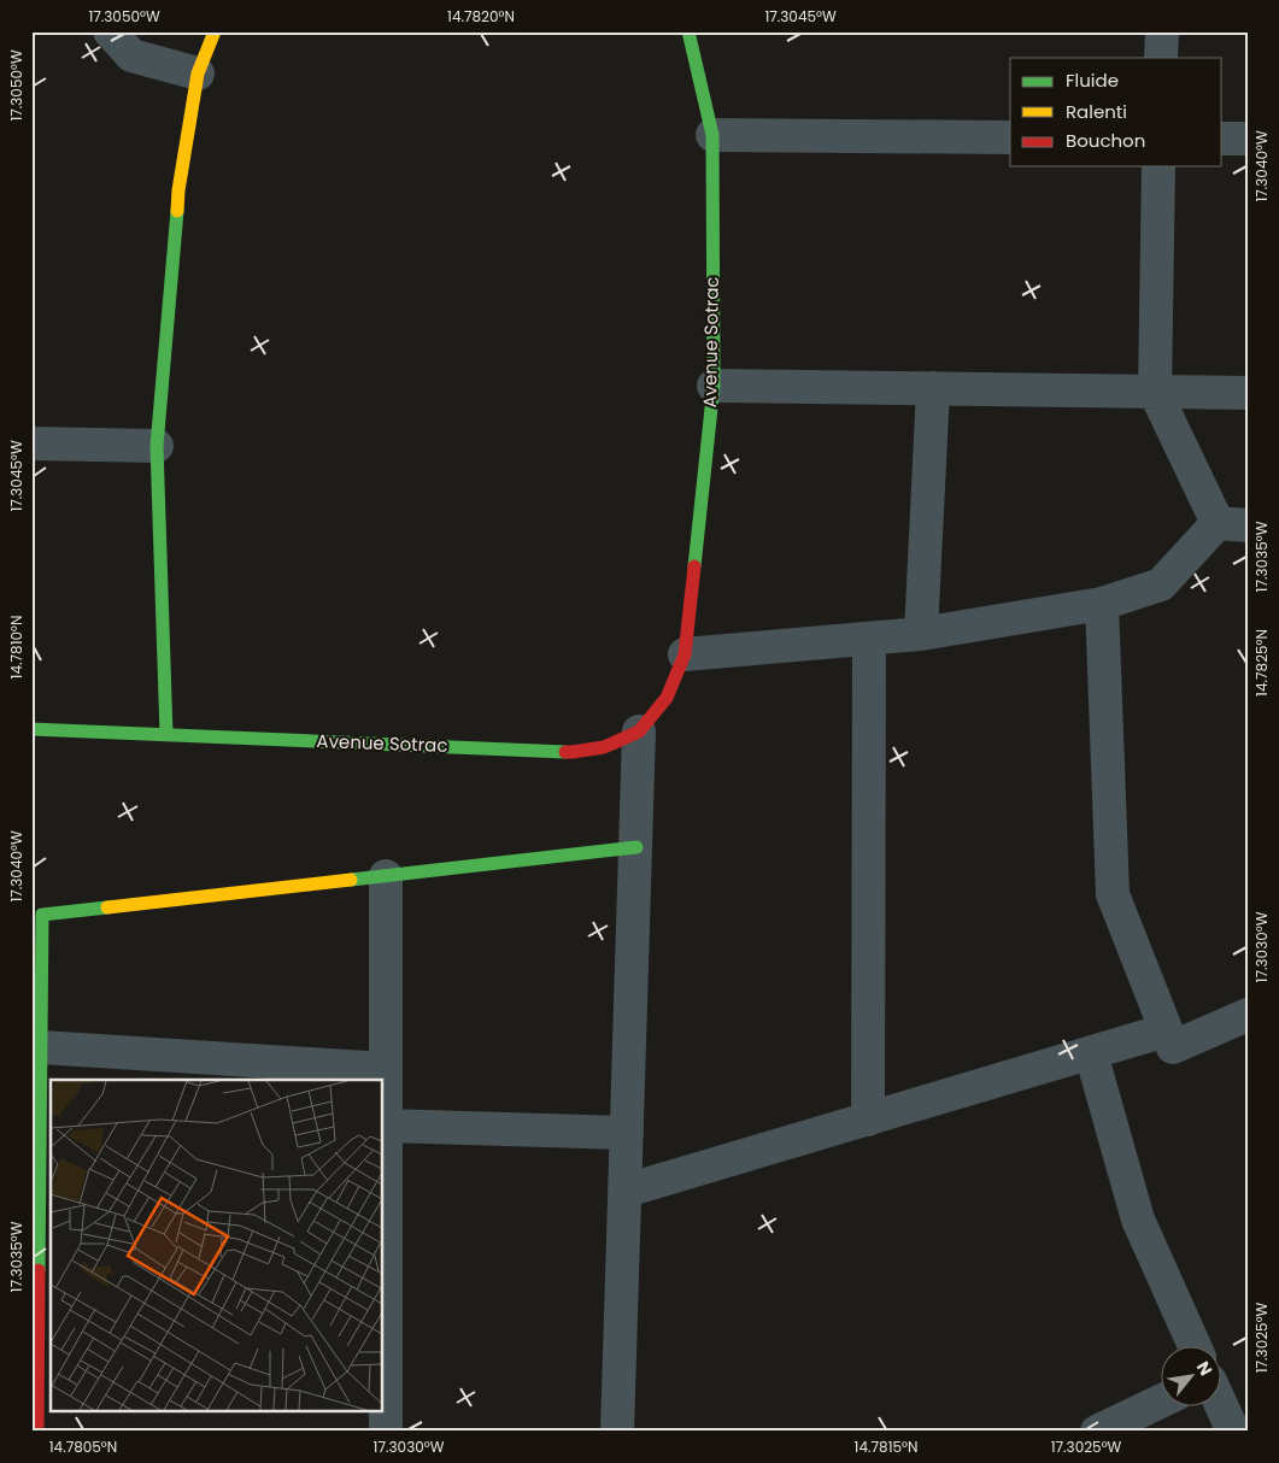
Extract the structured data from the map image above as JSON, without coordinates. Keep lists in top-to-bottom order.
{
  "streets": {
    "street": ["Avenue Sotrac"]
  },
  "legend": ["Fluide", "Ralenti", "Bouchon"],
  "north": "top right",
  "coordinates": [
    "17.3050°W",
    "14.7820°N",
    "17.3045°W",
    "17.3040°W",
    "17.3035°W",
    "14.7810°N",
    "14.7825°N",
    "17.3030°W",
    "17.3025°W",
    "14.7805°N",
    "14.7815°N"
  ]
}
